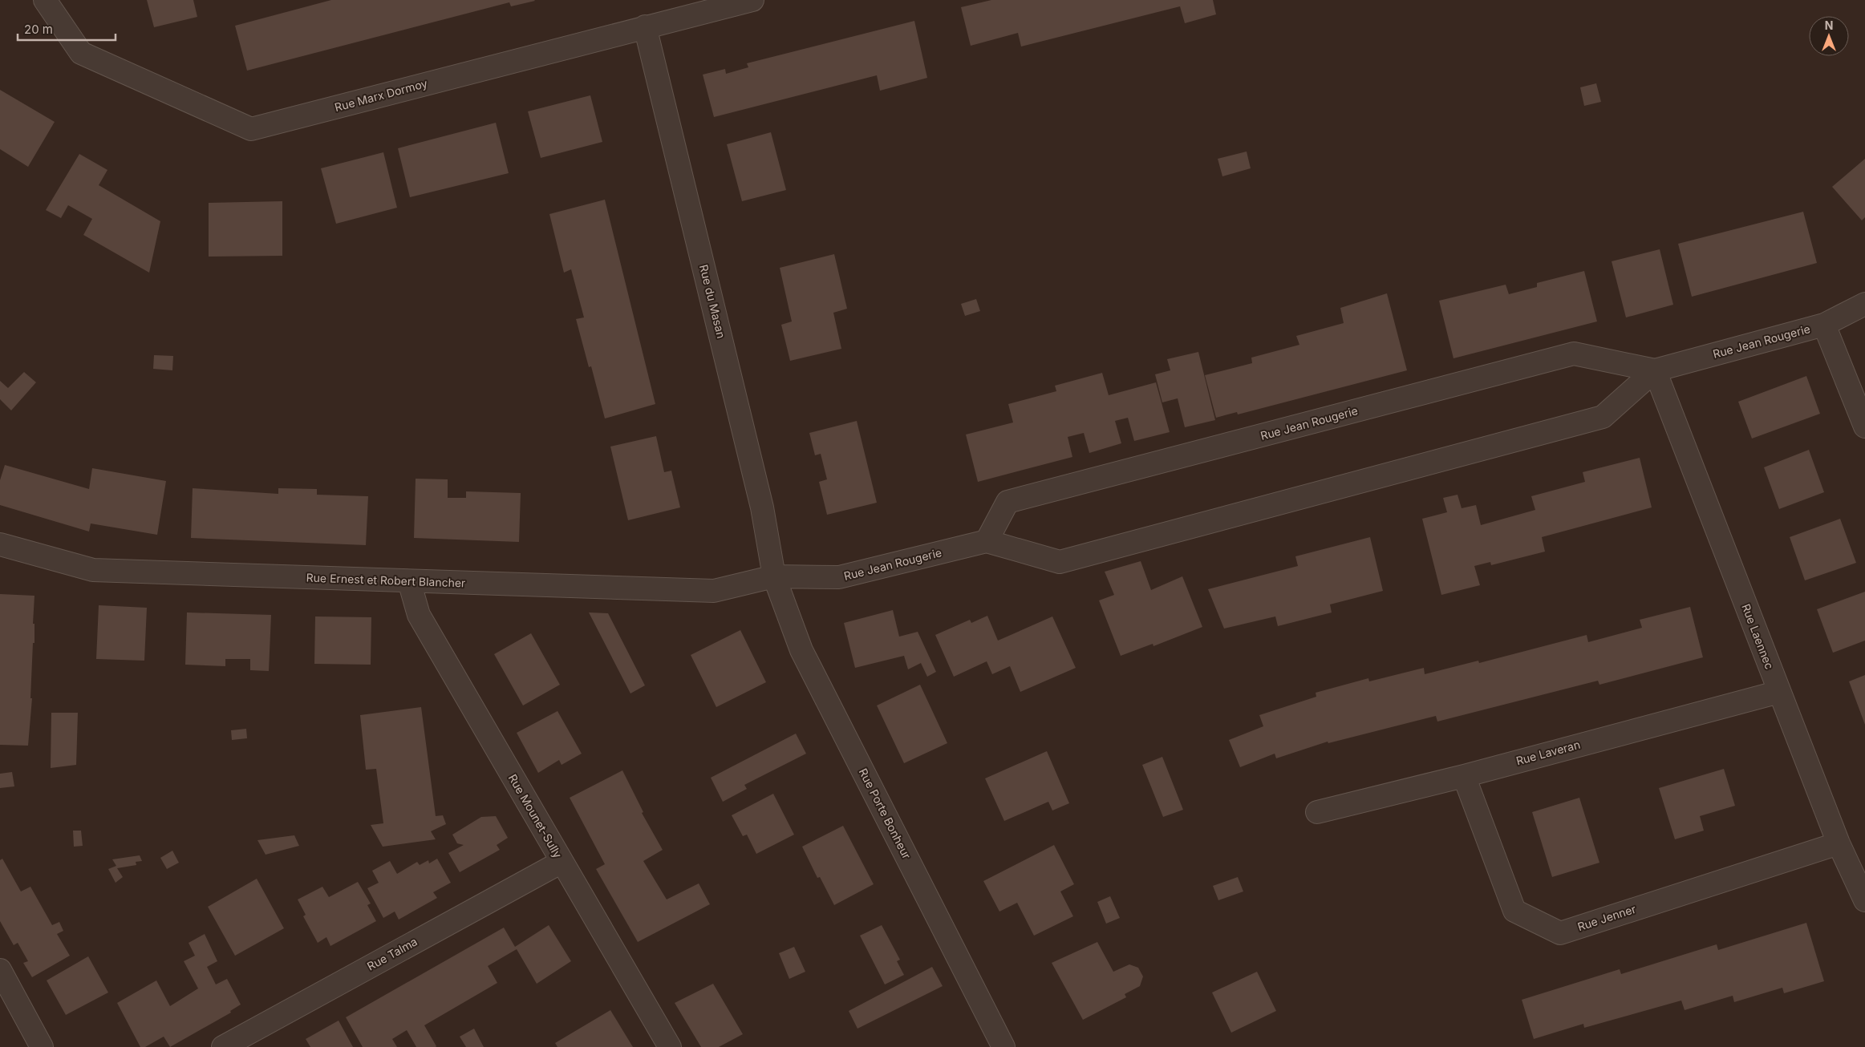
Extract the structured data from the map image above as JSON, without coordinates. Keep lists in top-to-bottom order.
{
  "streets": {
    "street": [
      "Rue Marx Dormoy",
      "Rue du Masan",
      "Rue Jean Rougerie",
      "Rue Ernest et Robert Blancher",
      "Rue Laennec",
      "Rue Laveran",
      "Rue Porte Bonheur",
      "Rue Mounet-Sully",
      "Rue Jenner",
      "Rue Talma"
    ]
  },
  "crossings": [
    ["Rue Marx Dormoy", "Rue du Masan"],
    ["Rue du Masan", "Rue Jean Rougerie"],
    ["Rue du Masan", "Rue Ernest et Robert Blancher"],
    ["Rue du Masan", "Rue Porte Bonheur"],
    ["Rue Jean Rougerie", "Rue Ernest et Robert Blancher"],
    ["Rue Jean Rougerie", "Rue Laennec"],
    ["Rue Jean Rougerie", "Rue Porte Bonheur"],
    ["Rue Ernest et Robert Blancher", "Rue Porte Bonheur"],
    ["Rue Ernest et Robert Blancher", "Rue Mounet-Sully"],
    ["Rue Laennec", "Rue Laveran"],
    ["Rue Laennec", "Rue Jenner"],
    ["Rue Laveran", "Rue Jenner"],
    ["Rue Mounet-Sully", "Rue Talma"]
  ],
  "scale_bar": "20 m",
  "north": "top"
}
